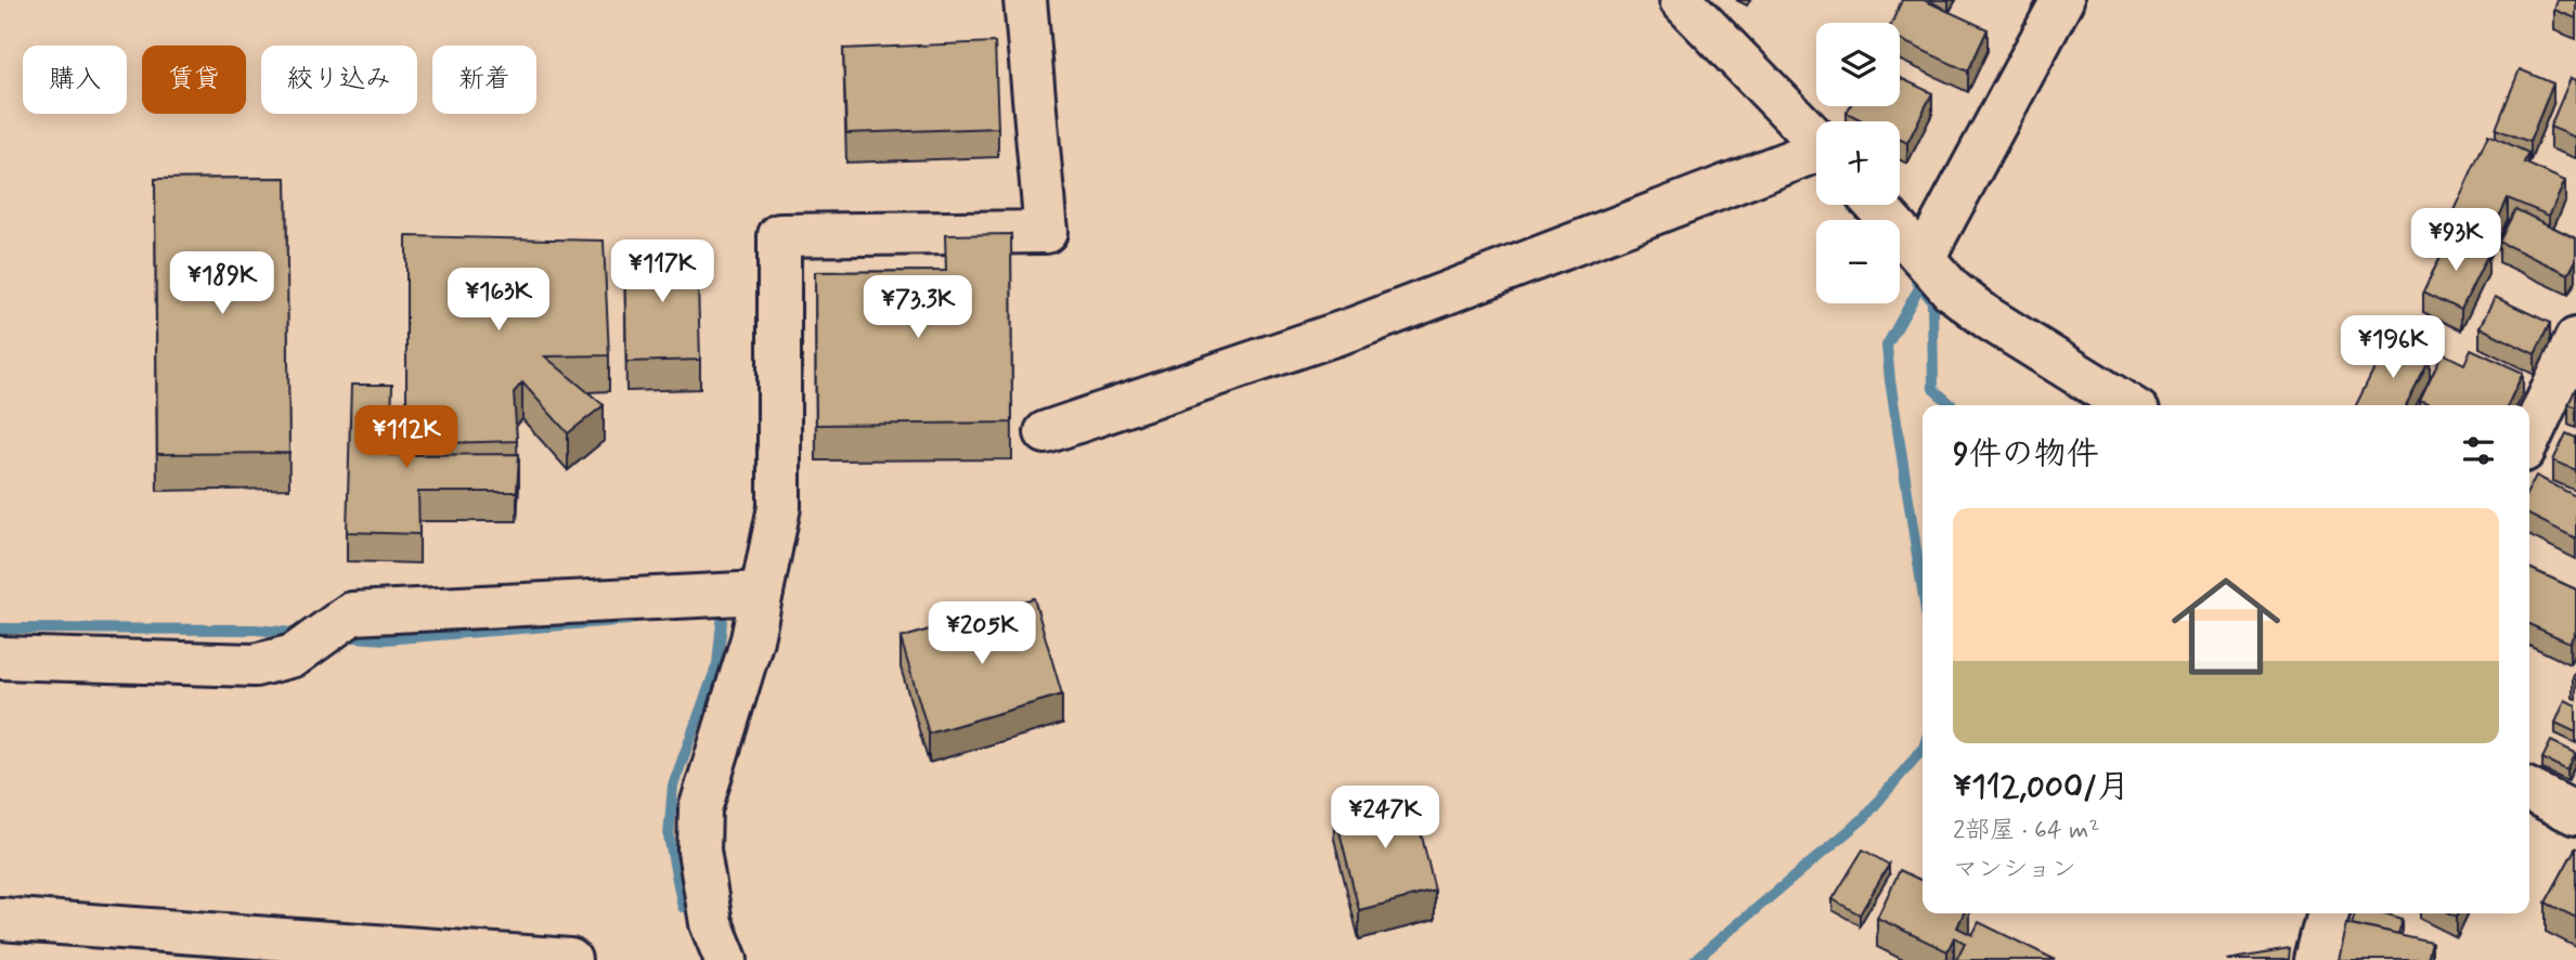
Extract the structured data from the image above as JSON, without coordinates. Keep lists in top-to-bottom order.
{
  "page": {
    "map_buttons": ["+", "−"],
    "chip": [
      "購入",
      "賃貸",
      "絞り込み",
      "新着"
    ],
    "price": [
      "¥93K",
      "¥117K",
      "¥189K",
      "¥163K",
      "¥73.3K",
      "¥196K",
      "¥112K",
      "¥205K",
      "¥247K"
    ],
    "heading": "9件の物件",
    "list": [
      {
        "name": "¥112,000/月",
        "note": "2部屋 · 64 m² · マンション"
      }
    ]
  }
}
